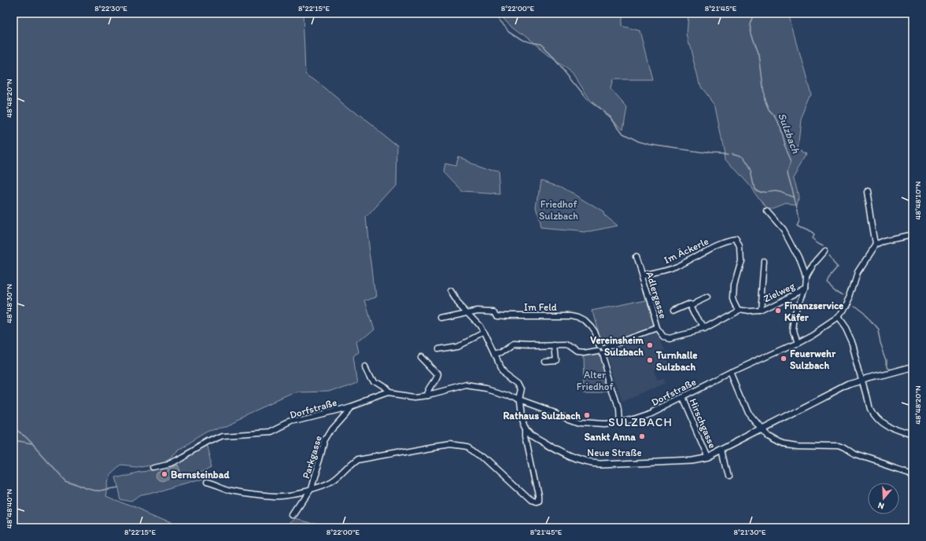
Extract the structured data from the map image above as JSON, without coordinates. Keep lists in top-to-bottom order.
{
  "streets": {
    "street": [
      "Im Äckerle",
      "Zielweg",
      "Adlergasse",
      "Im Feld",
      "Dorfstraße",
      "Hirschgasse",
      "Neue Straße",
      "Parkgasse"
    ]
  },
  "crossings": [
    ["Im Äckerle", "Zielweg"],
    ["Im Äckerle", "Adlergasse"],
    ["Im Feld", "Dorfstraße"],
    ["Dorfstraße", "Hirschgasse"],
    ["Dorfstraße", "Parkgasse"],
    ["Hirschgasse", "Neue Straße"]
  ],
  "districts": ["SULZBACH"],
  "water": ["Sulzbach"],
  "parks": ["Friedhof Sulzbach", "Alter Friedhof"],
  "places": [
    "Finanzservice Käfer",
    "Vereinsheim Sulzbach",
    "Feuerwehr Sulzbach",
    "Turnhalle Sulzbach",
    "Rathaus Sulzbach",
    "Sankt Anna",
    "Bernsteinbad"
  ],
  "north": "bottom",
  "coordinates": [
    "8°22'30\"E",
    "8°22'15\"E",
    "8°22'00\"E",
    "8°21'45\"E",
    "48°48'20\"N",
    "48°48'10\"N",
    "48°48'30\"N",
    "48°48'40\"N",
    "8°21'30\"E"
  ]
}
